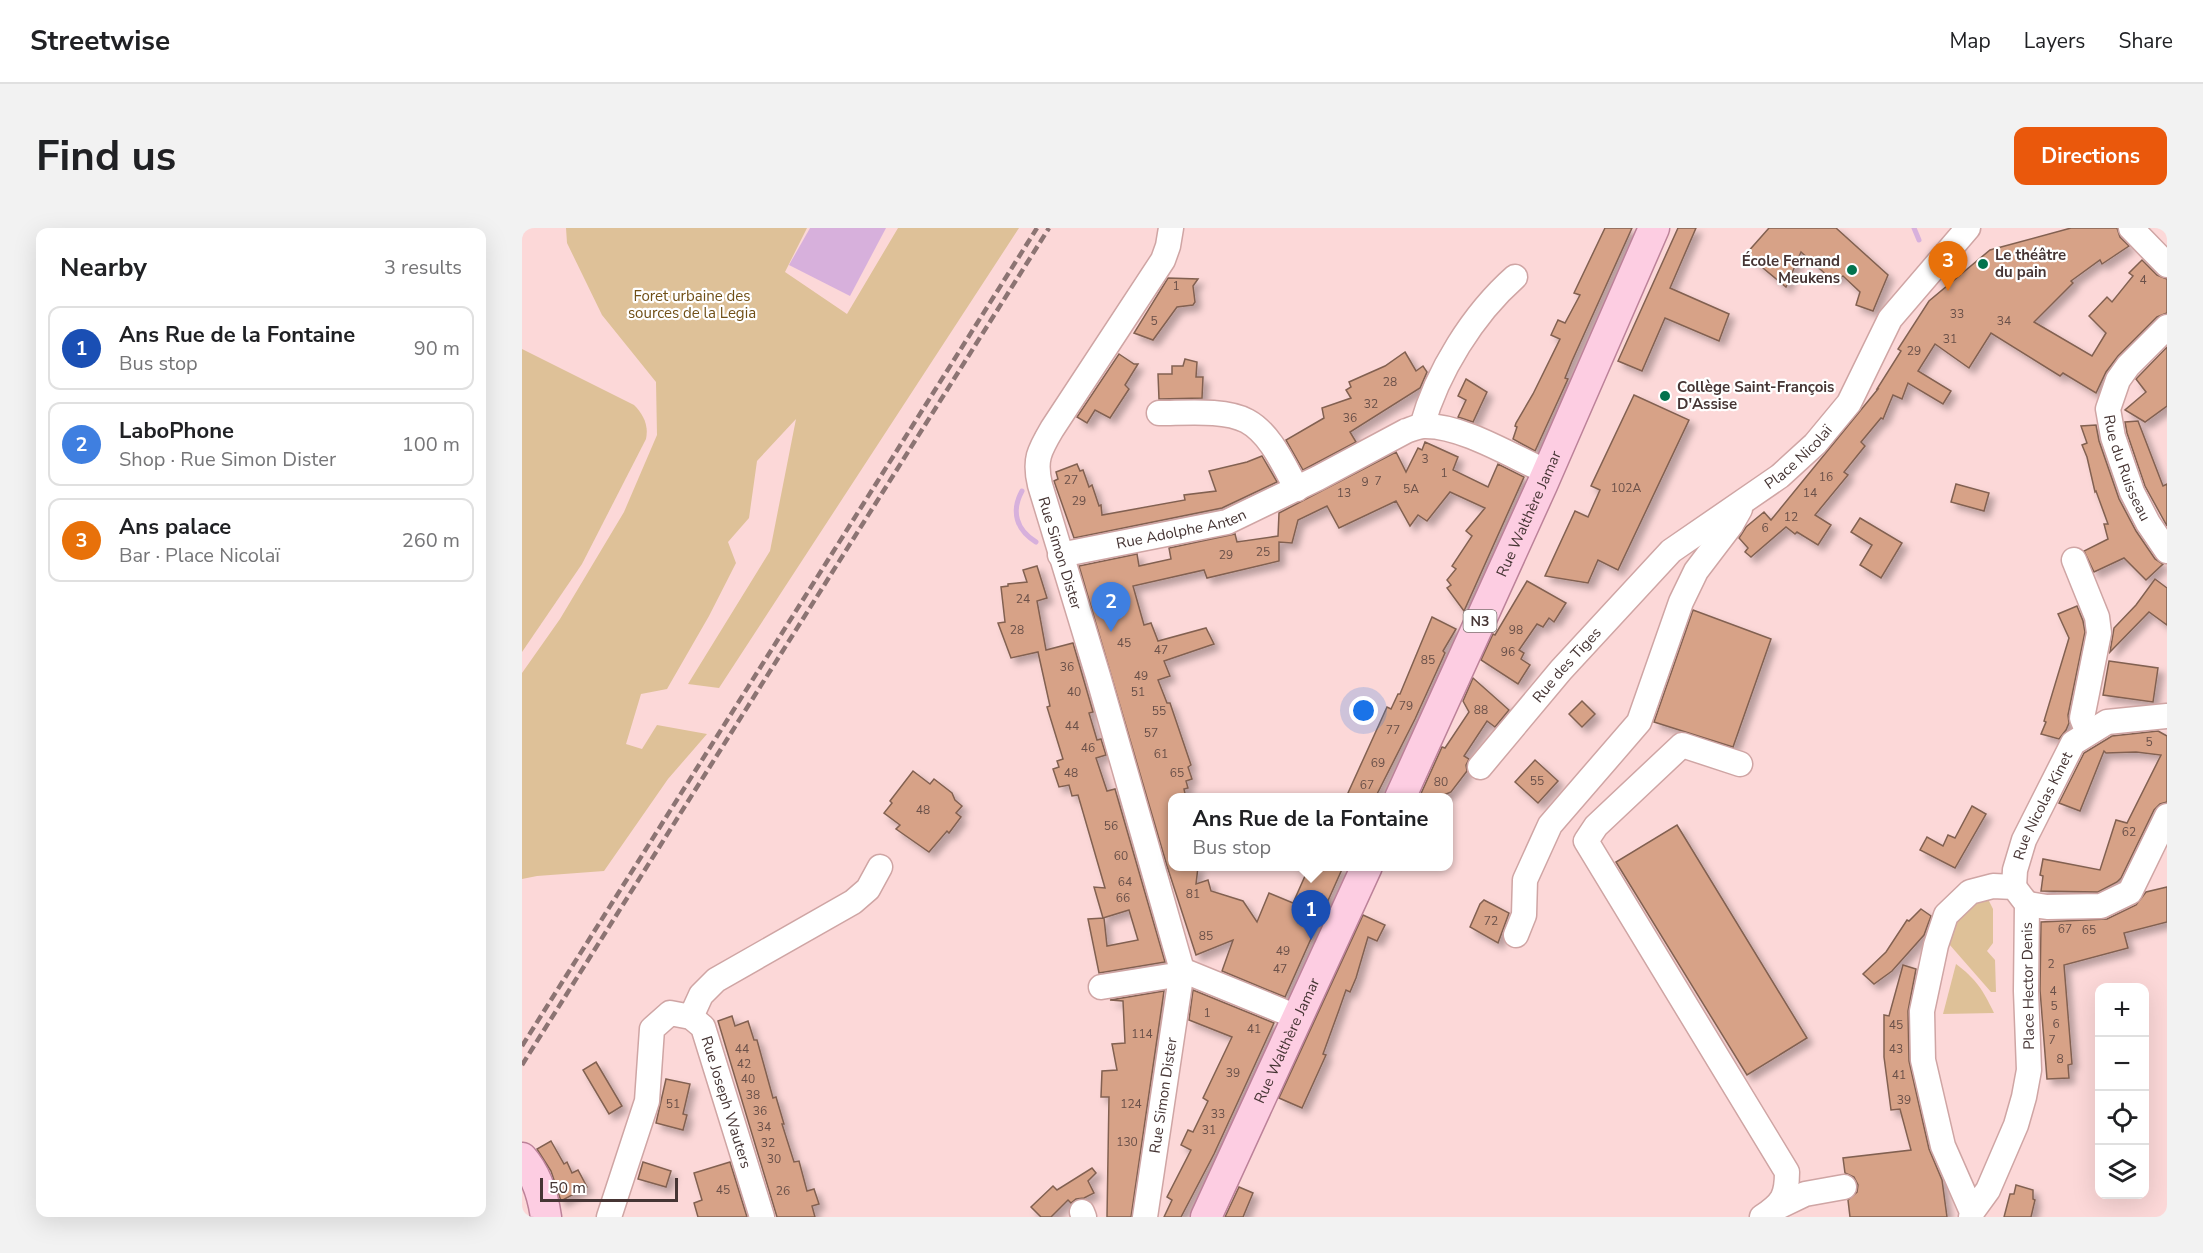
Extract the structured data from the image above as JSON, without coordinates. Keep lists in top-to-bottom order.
{
  "streets": {
    "main road": ["Rue Walthère Jamar", "N3"],
    "street": [
      "Place Nicolaï",
      "Rue du Ruisseau",
      "Rue Adolphe Anten",
      "Rue Simon Dister",
      "Rue des Tiges",
      "Rue Nicolas Kinet",
      "Place Hector Denis",
      "Rue Joseph Wauters"
    ]
  },
  "crossings": [
    ["Place Nicolaï", "Rue des Tiges"],
    ["Rue Walthère Jamar", "Rue Adolphe Anten"],
    ["Rue Adolphe Anten", "Rue Simon Dister"],
    ["Rue Nicolas Kinet", "Place Hector Denis"]
  ],
  "parks": ["Foret urbaine des sources de la Legia"],
  "places": ["Le théâtre du pain", "École Fernand Meukens", "Collège Saint-François D'Assise"],
  "house_numbers": [
    "4",
    "1",
    "33",
    "5",
    "34",
    "31",
    "29",
    "28",
    "32",
    "36",
    "3",
    "1",
    "16",
    "27",
    "7",
    "9",
    "102A",
    "5A",
    "13",
    "14",
    "29",
    "12",
    "6",
    "25",
    "29",
    "24",
    "28",
    "98",
    "45",
    "47",
    "96",
    "85",
    "36",
    "49",
    "40",
    "51",
    "79",
    "88",
    "55",
    "44",
    "77",
    "57",
    "5",
    "46",
    "61",
    "69",
    "48",
    "65",
    "55",
    "80",
    "67",
    "48",
    "56",
    "62",
    "60",
    "64",
    "81",
    "66",
    "72",
    "67",
    "65",
    "85",
    "49",
    "2",
    "47",
    "4",
    "5",
    "1",
    "6",
    "45",
    "41",
    "114",
    "7",
    "44",
    "43",
    "8",
    "42",
    "39",
    "41",
    "40",
    "38",
    "39",
    "51",
    "124",
    "36",
    "33",
    "34",
    "31",
    "130",
    "32",
    "30",
    "45",
    "26"
  ],
  "scale_bar": "50 m",
  "page": {
    "header": "Streetwise",
    "nav": ["Map", "Layers", "Share"],
    "buttons": "Directions",
    "title": "Find us",
    "heading": ["Nearby", "3 results"],
    "pins": ["3", "2", "1"],
    "list": [
      {
        "mark": "1",
        "name": "Ans Rue de la Fontaine",
        "note": "Bus stop",
        "value": "90 m"
      },
      {
        "mark": "2",
        "name": "LaboPhone",
        "note": "Shop · Rue Simon Dister",
        "value": "100 m"
      },
      {
        "mark": "3",
        "name": "Ans palace",
        "note": "Bar · Place Nicolaï",
        "value": "260 m"
      }
    ],
    "popup": ["Ans Rue de la Fontaine", "Bus stop"],
    "map_buttons": ["+", "−"],
    "scale": "50 m"
  }
}
